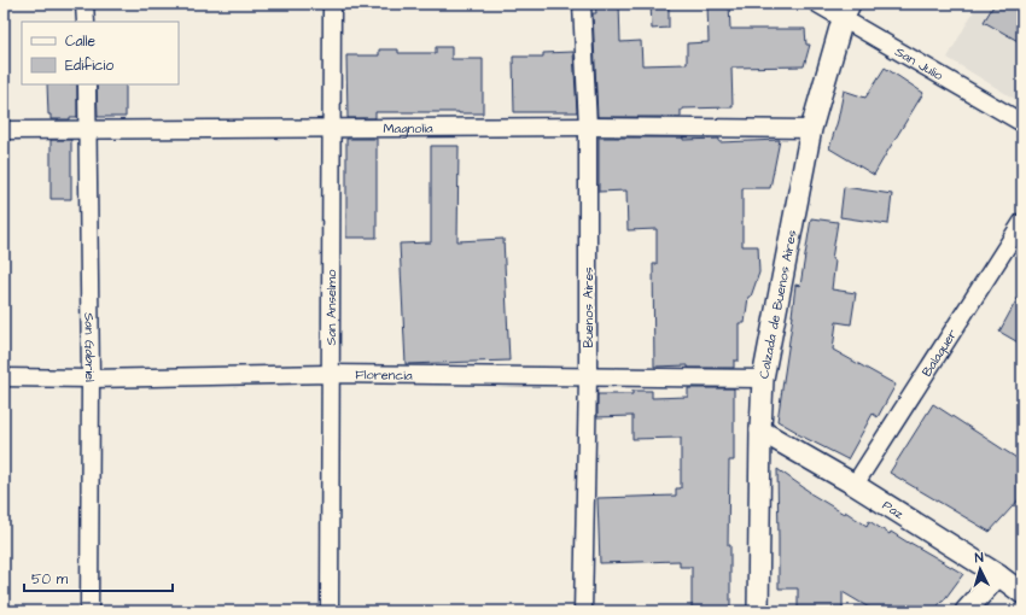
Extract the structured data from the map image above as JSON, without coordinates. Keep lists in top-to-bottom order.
{
  "streets": {
    "street": [
      "San Julio",
      "Magnolia",
      "Calzada de Buenos Aires",
      "San Anselmo",
      "Buenos Aires",
      "San Gabriel",
      "Balaguer",
      "Florencia",
      "Paz"
    ]
  },
  "crossings": [
    ["San Julio", "Calzada de Buenos Aires"],
    ["Magnolia", "Calzada de Buenos Aires"],
    ["Magnolia", "San Anselmo"],
    ["Magnolia", "Buenos Aires"],
    ["Magnolia", "San Gabriel"],
    ["Calzada de Buenos Aires", "Florencia"],
    ["Calzada de Buenos Aires", "Paz"],
    ["San Anselmo", "Florencia"],
    ["Buenos Aires", "Florencia"],
    ["San Gabriel", "Florencia"],
    ["Balaguer", "Paz"]
  ],
  "legend": ["Calle", "Edificio"],
  "scale_bar": "50 m",
  "north": "top"
}
